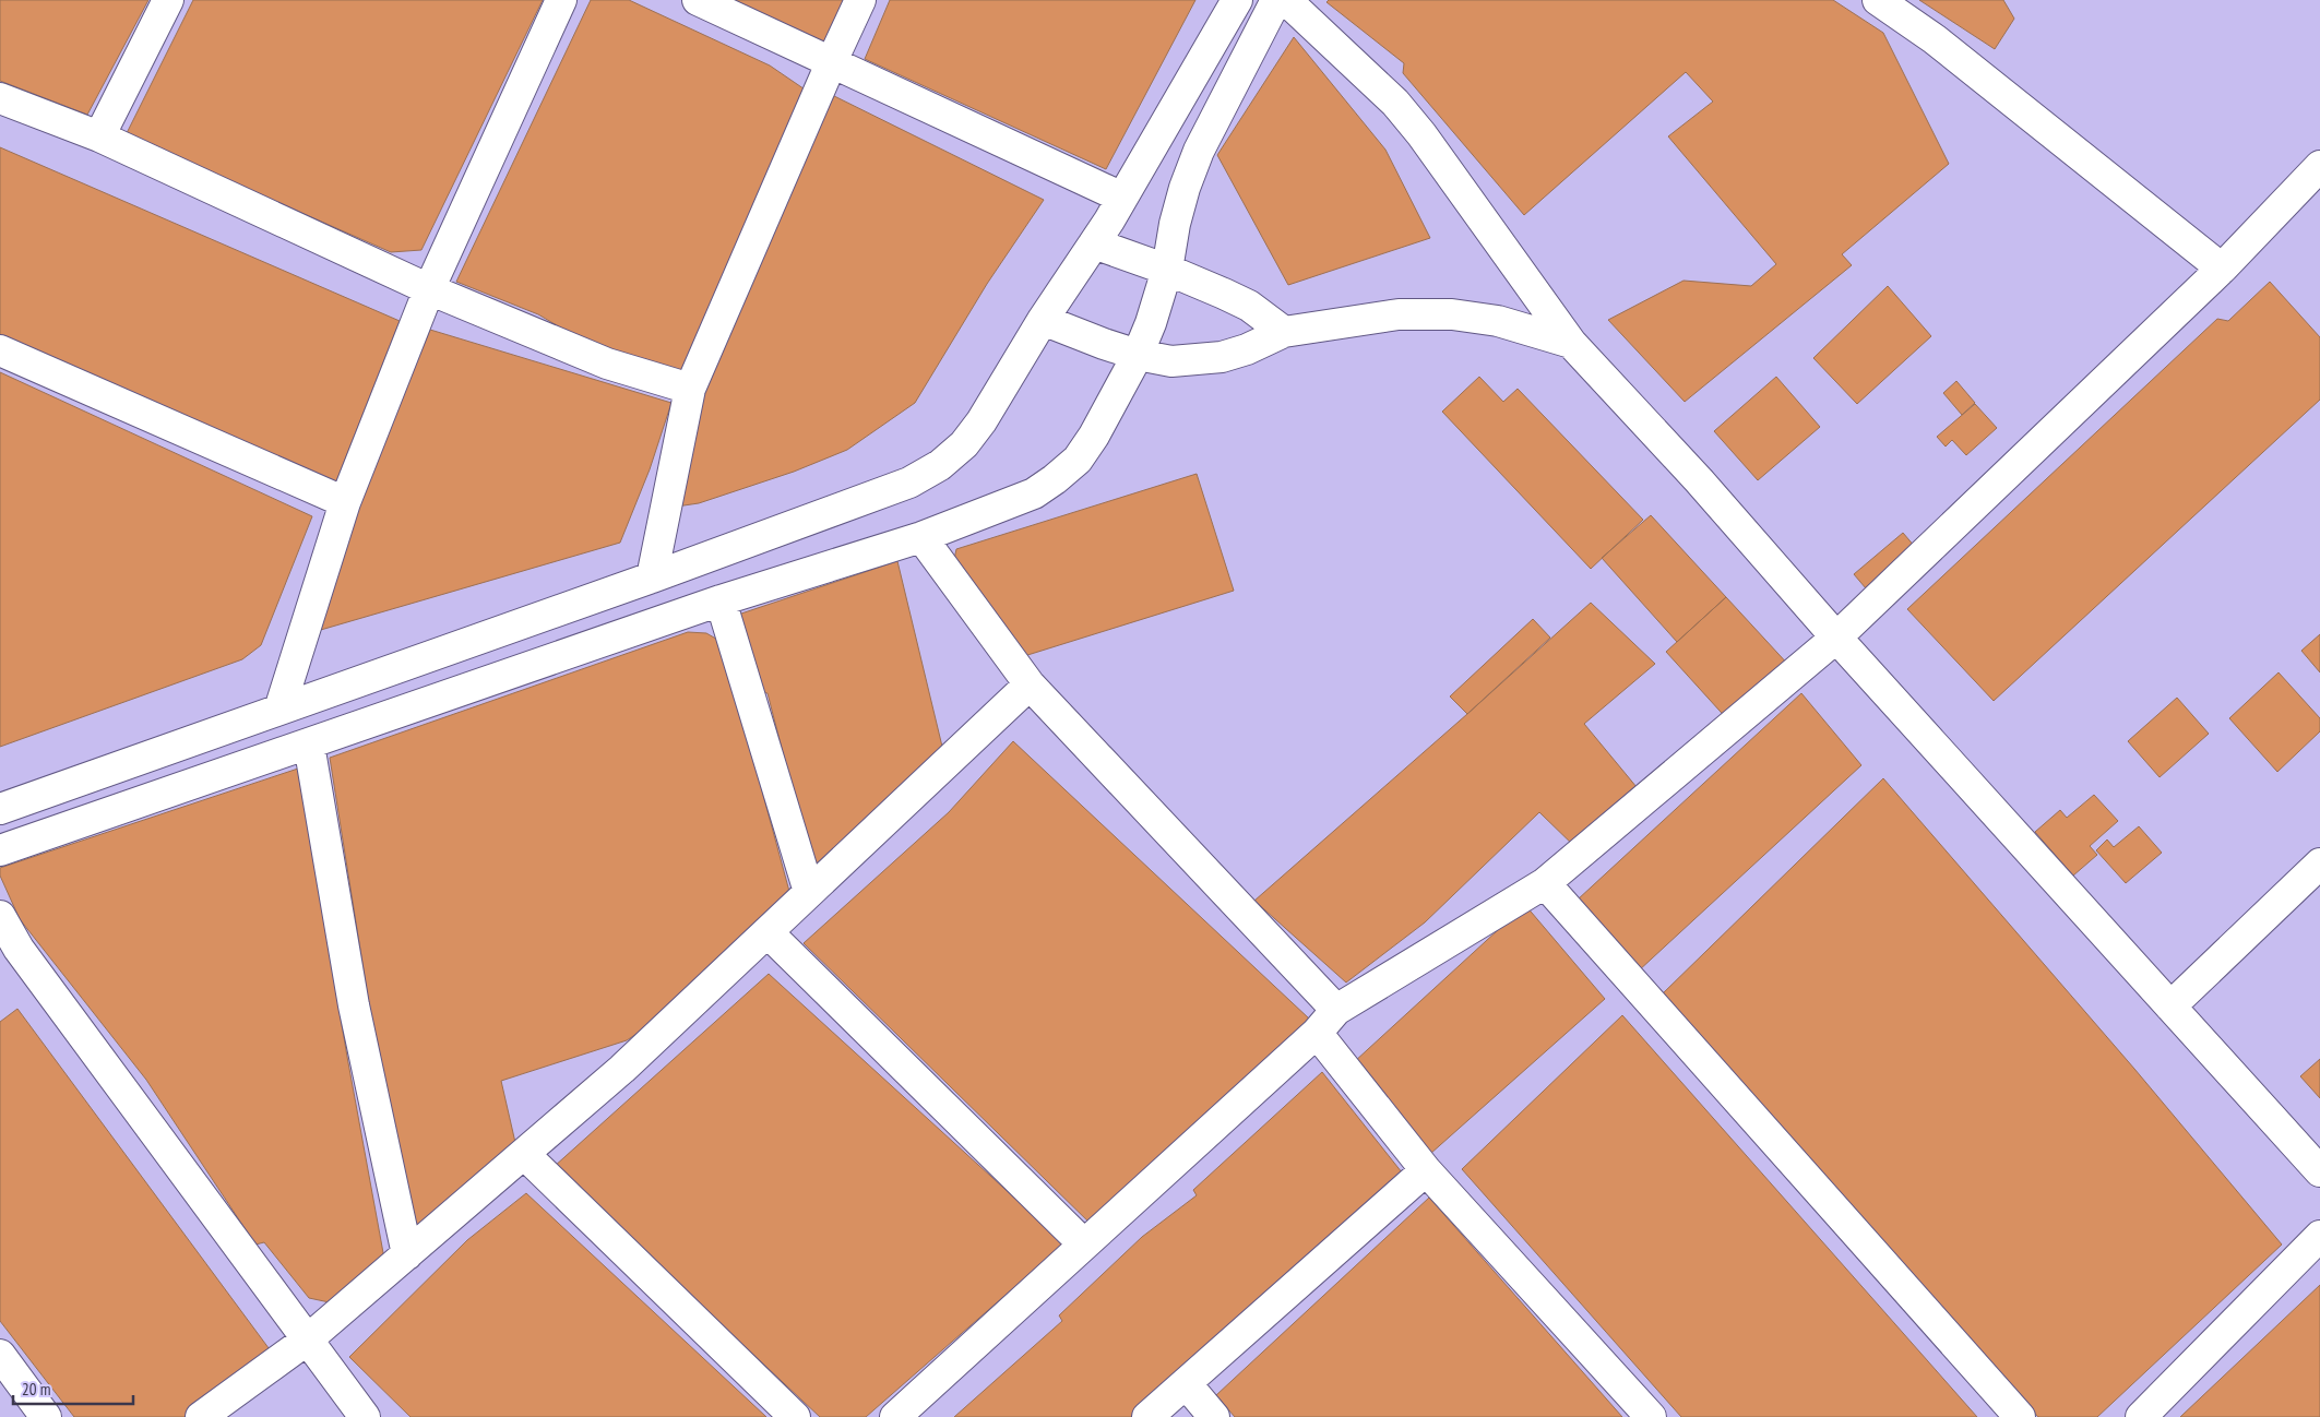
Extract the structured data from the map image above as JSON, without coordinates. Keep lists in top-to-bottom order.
{
  "scale_bar": "20 m"
}
